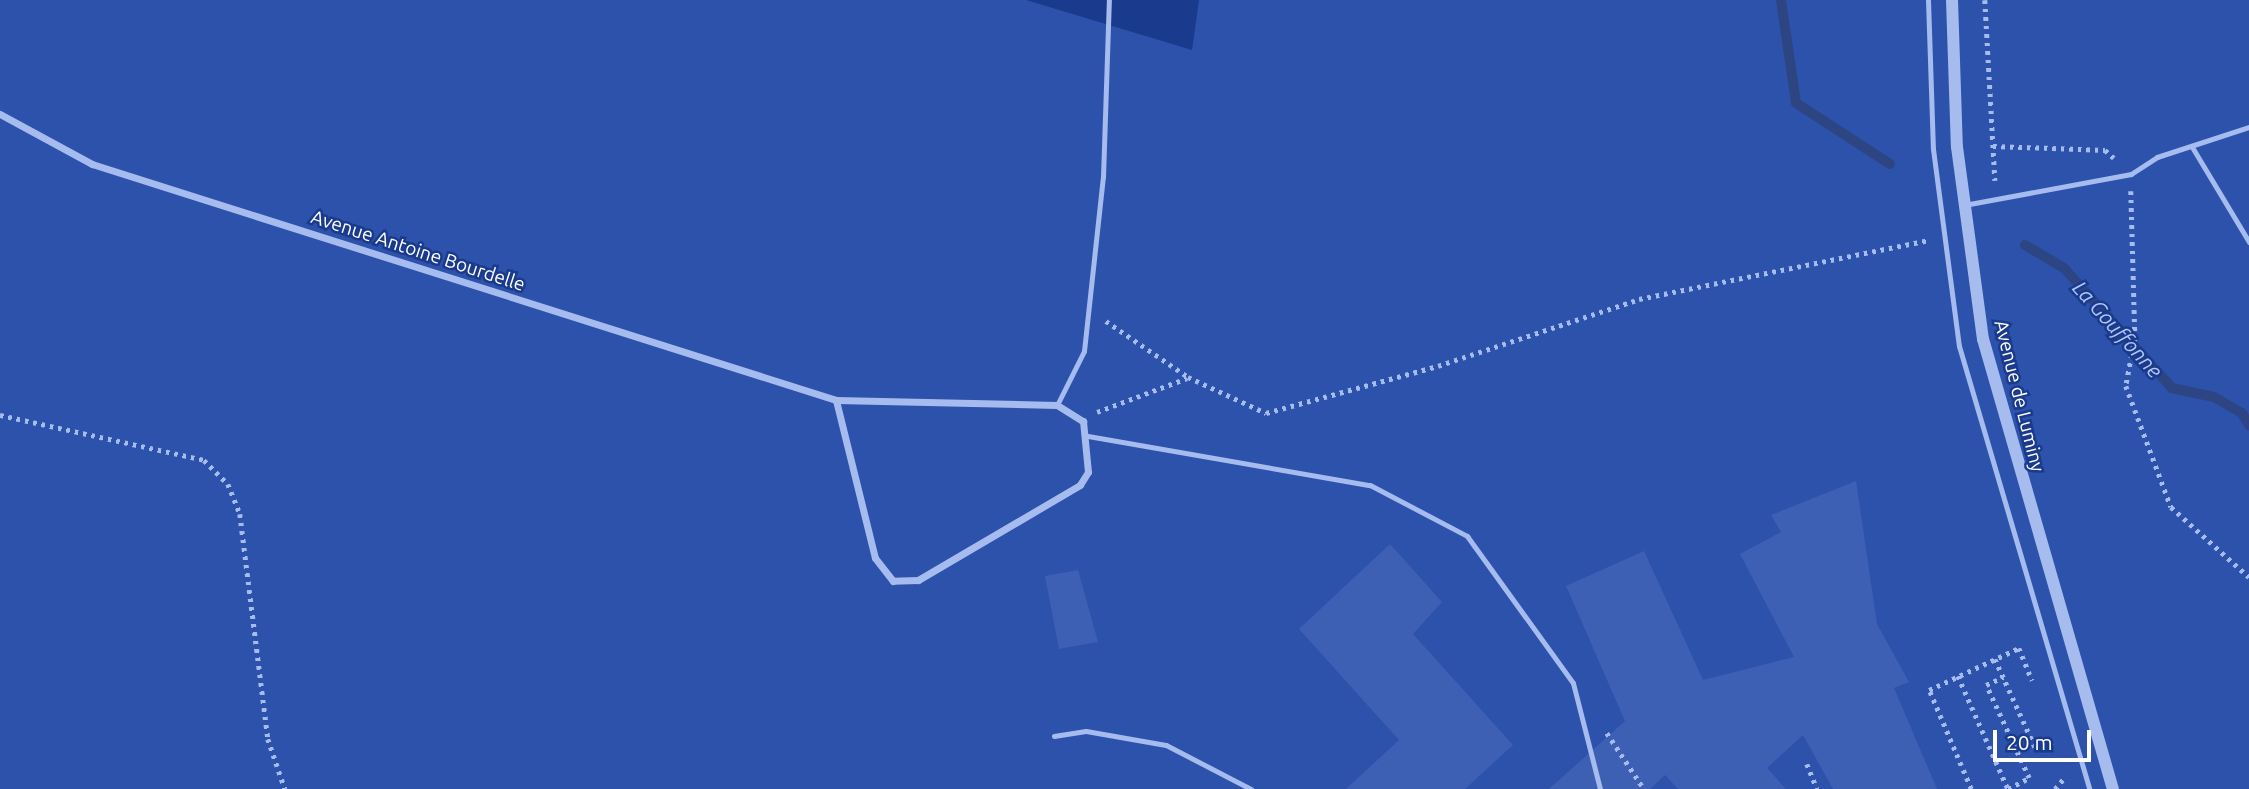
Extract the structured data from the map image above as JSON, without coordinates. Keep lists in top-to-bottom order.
{
  "streets": {
    "street": ["Avenue Antoine Bourdelle", "Avenue de Luminy"]
  },
  "water": ["La Gouffonne"],
  "scale_bar": "20 m"
}
